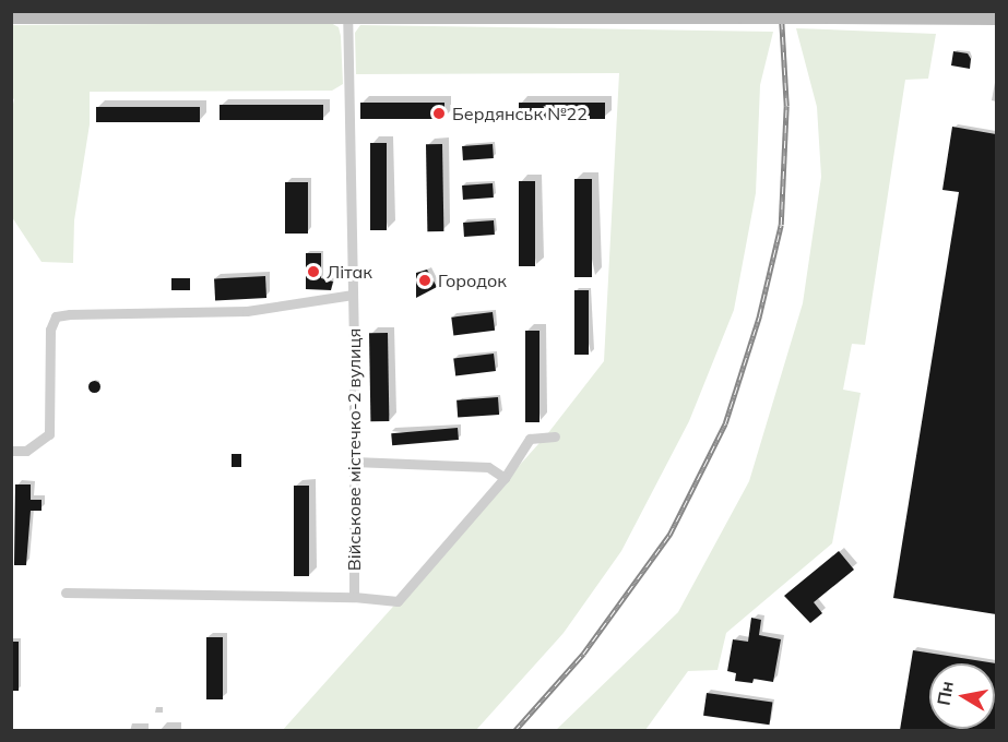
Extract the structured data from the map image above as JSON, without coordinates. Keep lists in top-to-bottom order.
{
  "streets": {
    "street": ["Військове містечко-2 вулиця"]
  },
  "places": ["Бердянськ №22", "Літак", "Городок"],
  "north": "left"
}
